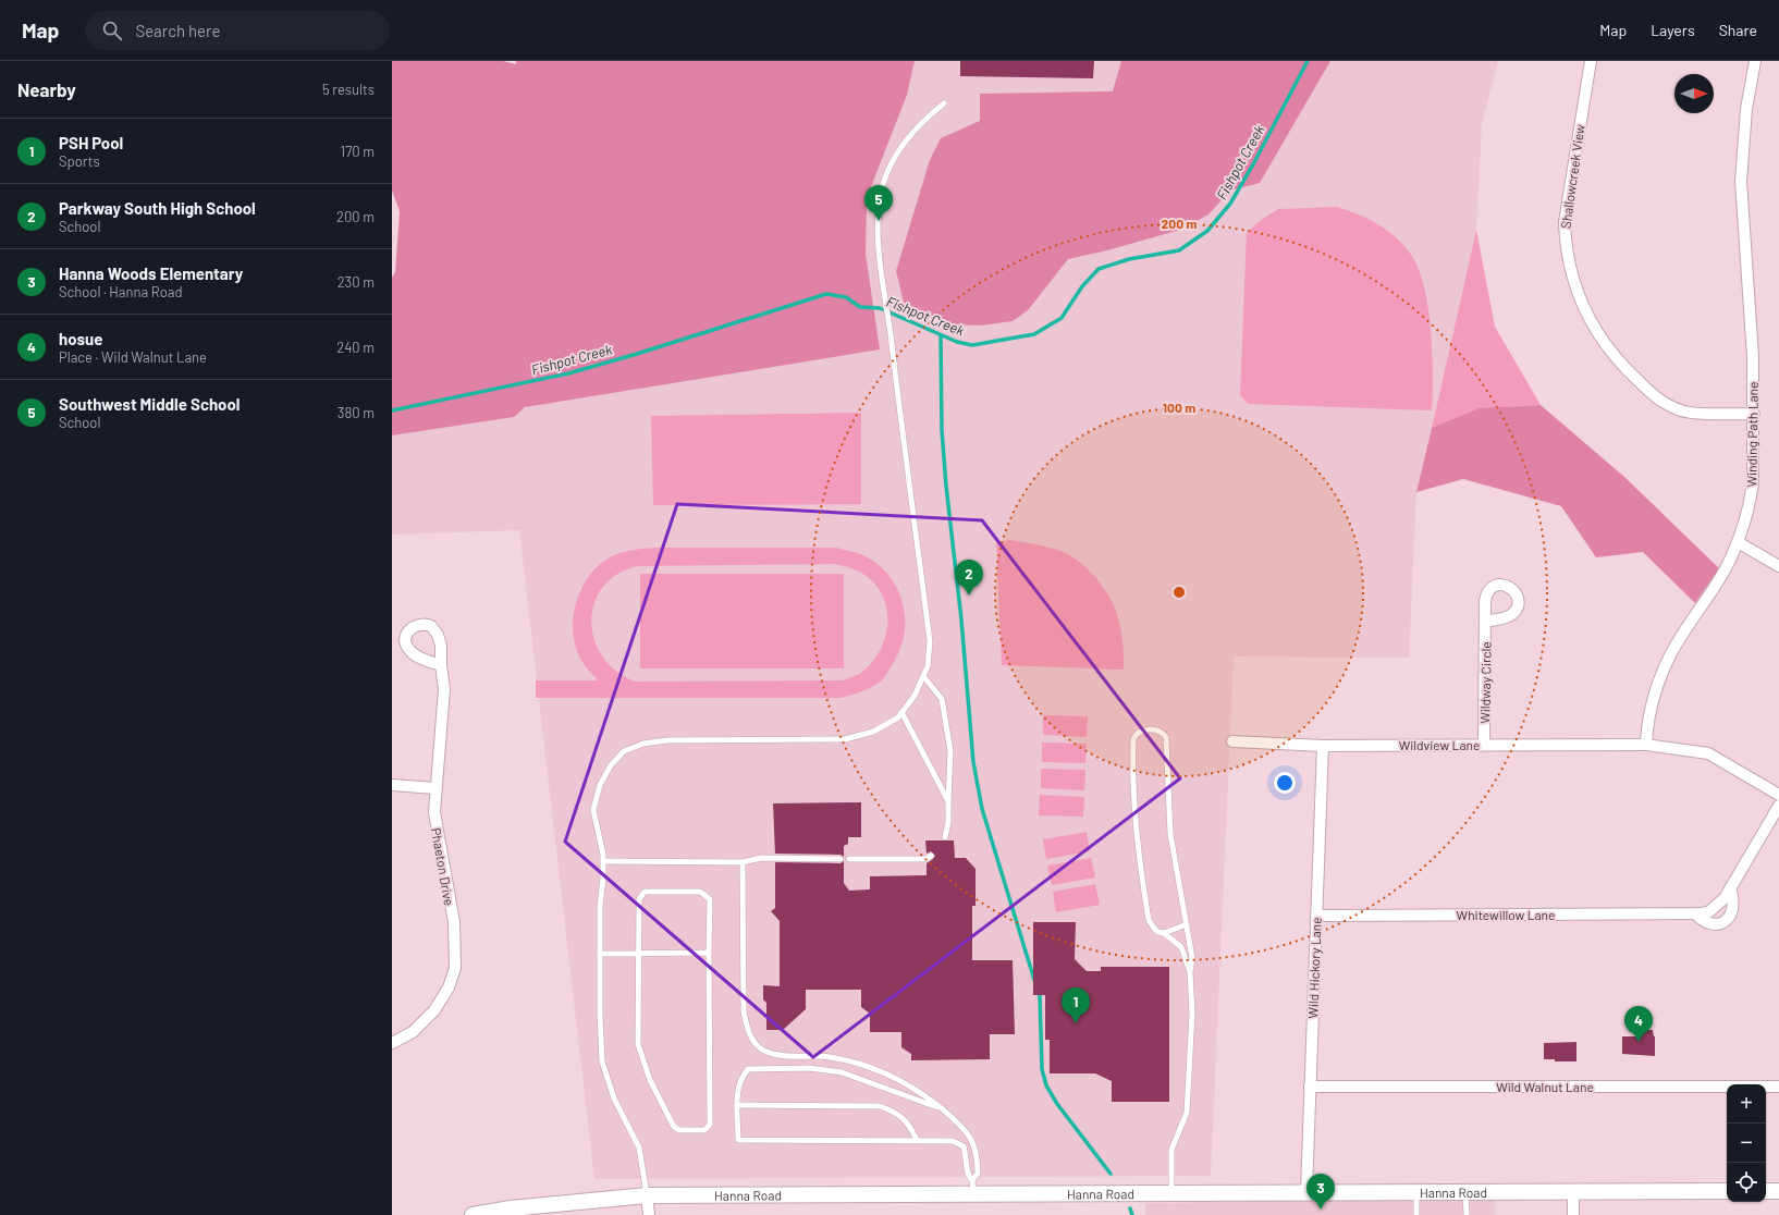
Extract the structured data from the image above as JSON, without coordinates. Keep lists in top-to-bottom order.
{
  "streets": {
    "street": [
      "Shallowcreek View",
      "Winding Path Lane",
      "Wildway Circle",
      "Wildview Lane",
      "Phaeton Drive",
      "Whitewillow Lane",
      "Wild Hickory Lane",
      "Wild Walnut Lane",
      "Hanna Road"
    ]
  },
  "crossings": [
    ["Shallowcreek View", "Winding Path Lane"],
    ["Winding Path Lane", "Wildview Lane"],
    ["Wildway Circle", "Wildview Lane"],
    ["Wildview Lane", "Wild Hickory Lane"],
    ["Whitewillow Lane", "Wild Hickory Lane"],
    ["Wild Hickory Lane", "Wild Walnut Lane"],
    ["Wild Hickory Lane", "Hanna Road"]
  ],
  "water": ["Fishpot Creek"],
  "north": "right",
  "page": {
    "header": "Map",
    "search": "Search here",
    "nav": ["Map", "Layers", "Share"],
    "heading": ["Nearby", "5 results"],
    "list": [
      {
        "mark": "1",
        "name": "PSH Pool",
        "note": "Sports",
        "value": "170 m"
      },
      {
        "mark": "2",
        "name": "Parkway South High School",
        "note": "School",
        "value": "200 m"
      },
      {
        "mark": "3",
        "name": "Hanna Woods Elementary",
        "note": "School · Hanna Road",
        "value": "230 m"
      },
      {
        "mark": "4",
        "name": "hosue",
        "note": "Place · Wild Walnut Lane",
        "value": "240 m"
      },
      {
        "mark": "5",
        "name": "Southwest Middle School",
        "note": "School",
        "value": "380 m"
      }
    ],
    "pins": [
      "5",
      "2",
      "1",
      "4",
      "3"
    ],
    "map_buttons": ["+", "−"]
  },
  "rings": ["200 m", "100 m"]
}
